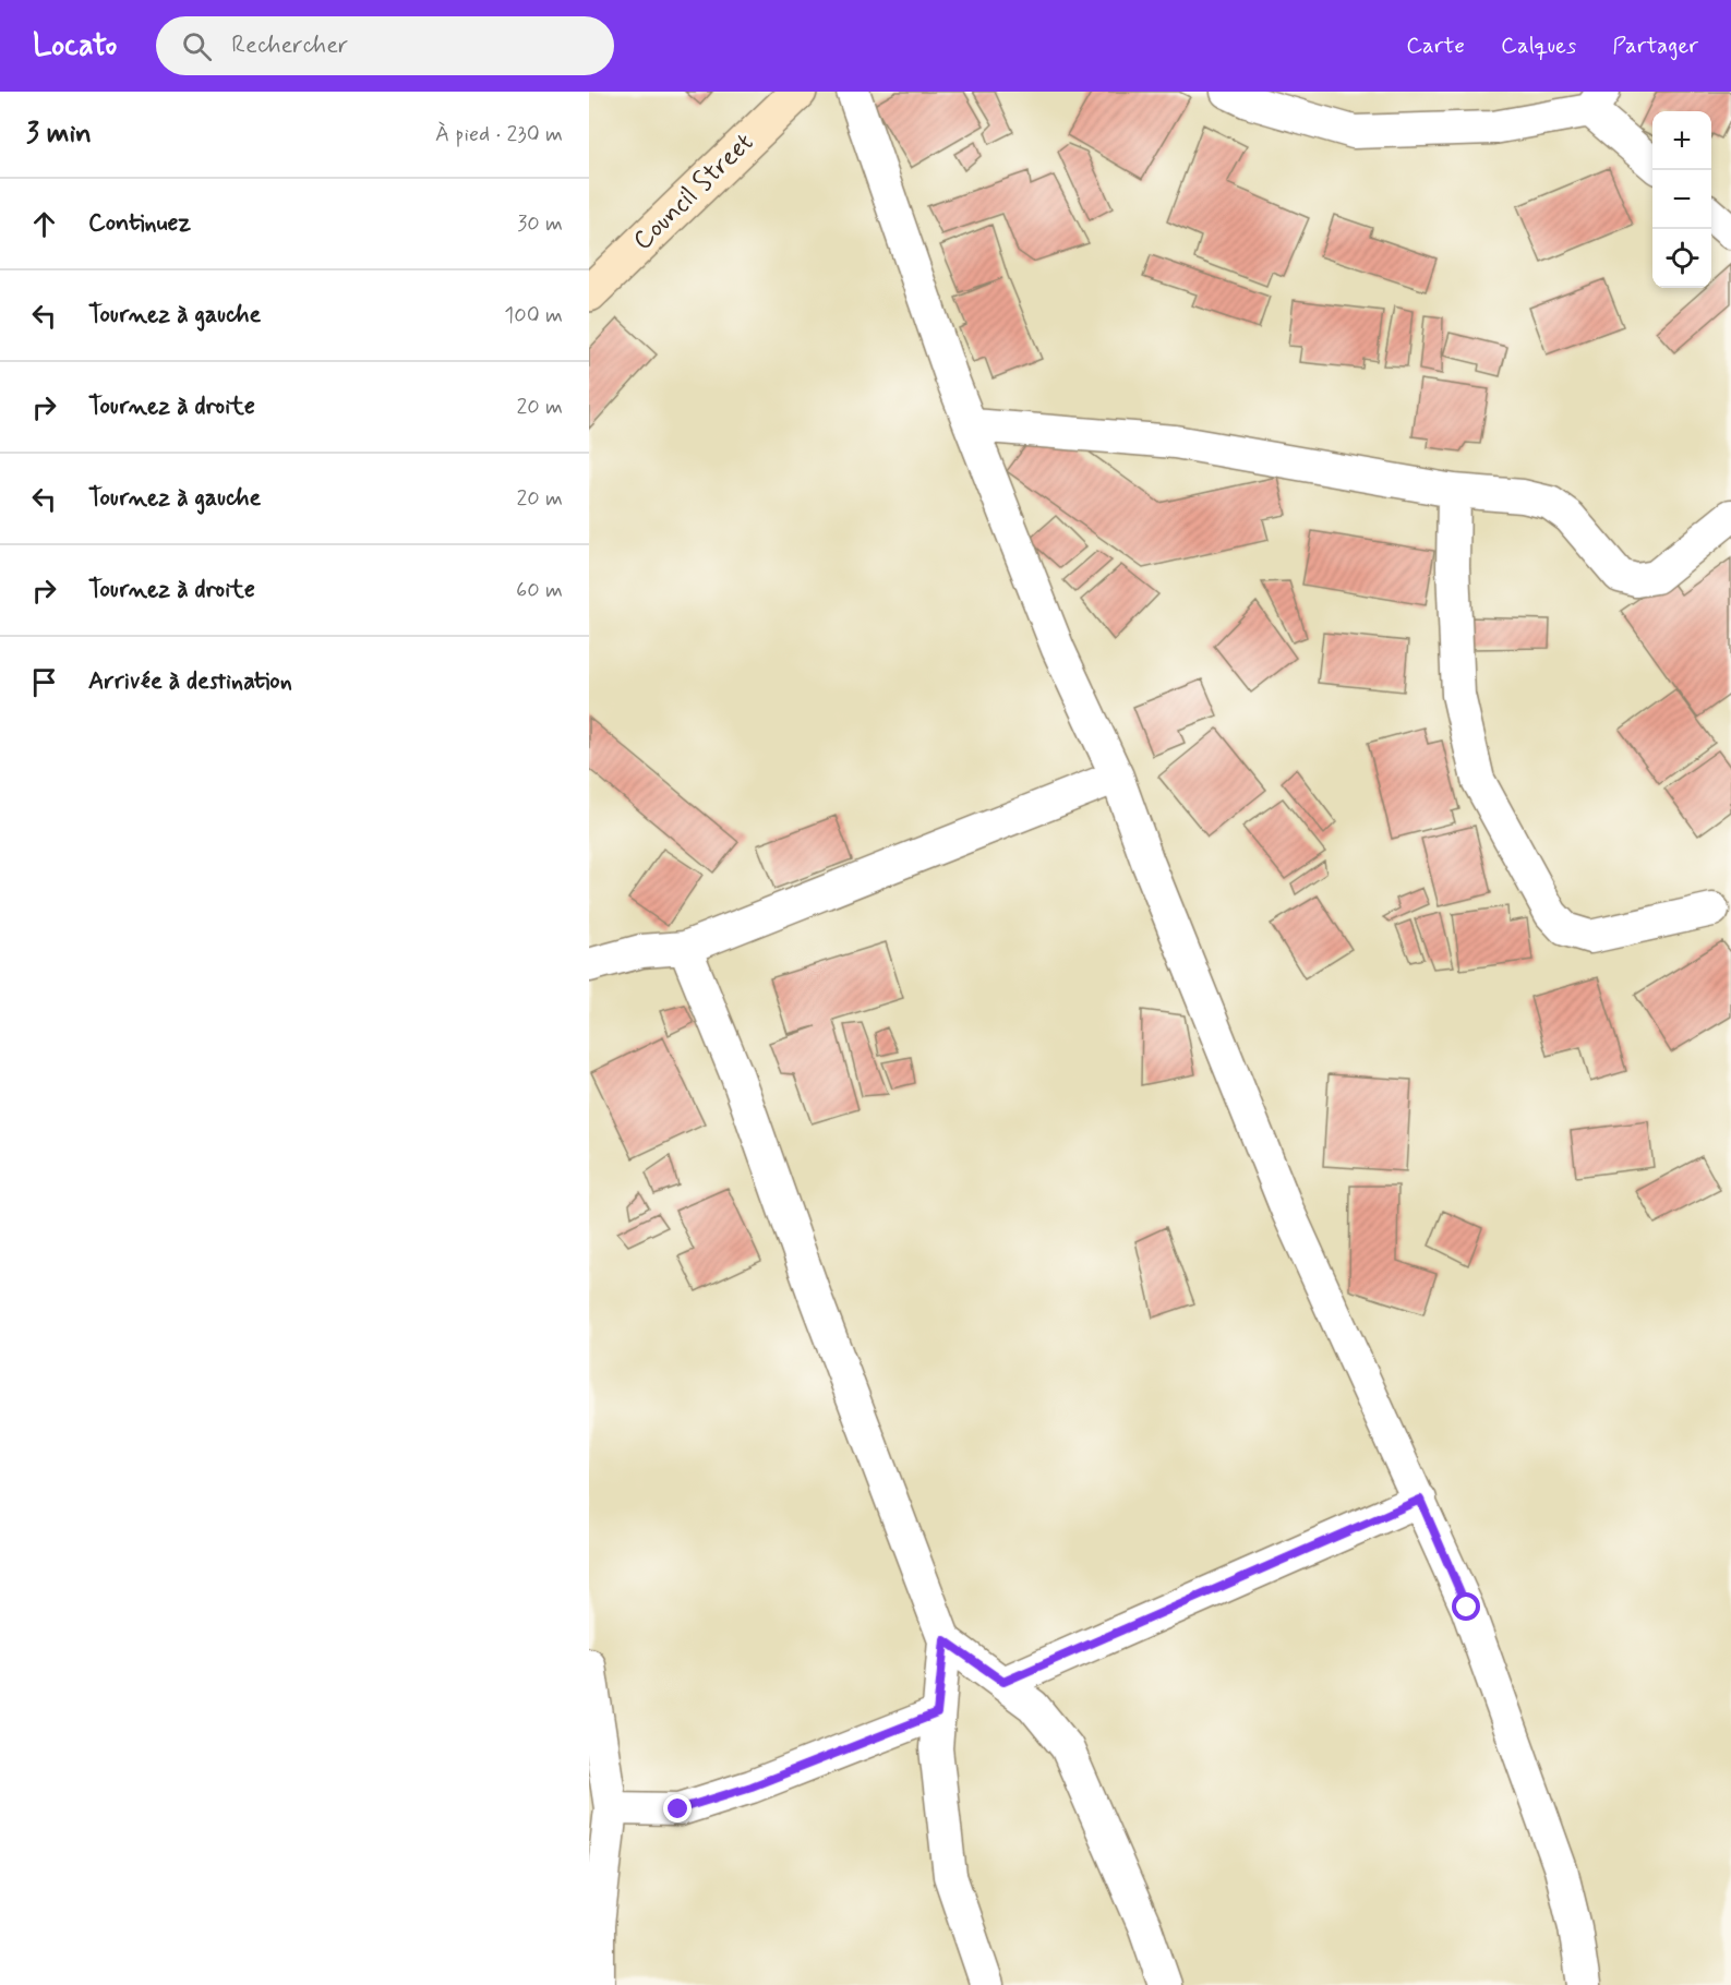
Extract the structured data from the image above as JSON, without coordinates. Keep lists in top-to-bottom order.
{
  "streets": {
    "street": ["Council Street"]
  },
  "page": {
    "header": "Locato",
    "search": "Rechercher",
    "nav": ["Carte", "Calques", "Partager"],
    "heading": ["3 min", "À pied · 230 m"],
    "map_buttons": ["+", "−"],
    "list": [
      ["Continuez", "30 m"],
      ["Tournez à gauche", "100 m"],
      ["Tournez à droite", "20 m"],
      ["Tournez à gauche", "20 m"],
      ["Tournez à droite", "60 m"],
      "Arrivée à destination"
    ]
  }
}
